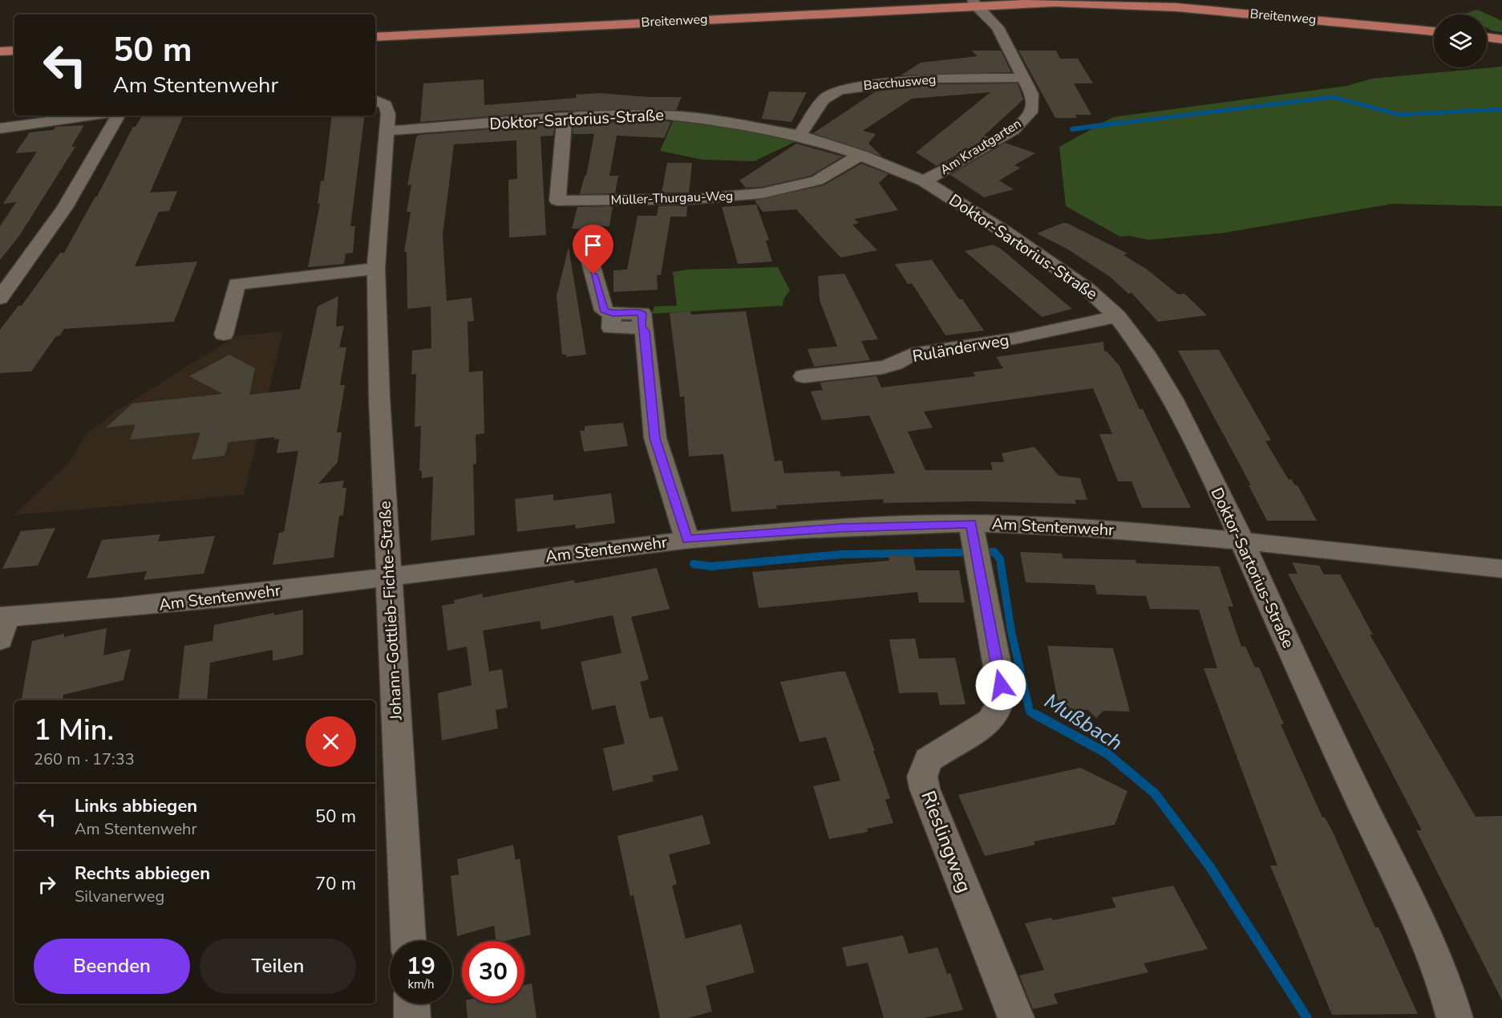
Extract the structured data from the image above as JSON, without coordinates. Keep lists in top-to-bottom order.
{
  "streets": {
    "main road": ["Breitenweg"],
    "street": [
      "Bacchusweg",
      "Doktor-Sartorius-Straße",
      "Am Krautgarten",
      "Müller-Thurgau-Weg",
      "Ruländerweg",
      "Am Stentenwehr",
      "Johann-Gottlieb-Fichte-Straße",
      "Rieslingweg"
    ]
  },
  "crossings": [
    ["Breitenweg", "Am Krautgarten"],
    ["Bacchusweg", "Doktor-Sartorius-Straße"],
    ["Bacchusweg", "Am Krautgarten"],
    ["Doktor-Sartorius-Straße", "Am Krautgarten"],
    ["Doktor-Sartorius-Straße", "Müller-Thurgau-Weg"],
    ["Doktor-Sartorius-Straße", "Ruländerweg"],
    ["Doktor-Sartorius-Straße", "Am Stentenwehr"],
    ["Doktor-Sartorius-Straße", "Johann-Gottlieb-Fichte-Straße"],
    ["Am Stentenwehr", "Johann-Gottlieb-Fichte-Straße"],
    ["Am Stentenwehr", "Rieslingweg"]
  ],
  "water": ["Mußbach"],
  "page": {
    "turn": ["50 m", "Am Stentenwehr"],
    "heading": ["1 Min.", "260 m · 17:33"],
    "list": [
      {
        "name": "Links abbiegen",
        "note": "Am Stentenwehr",
        "value": "50 m"
      },
      {
        "name": "Rechts abbiegen",
        "note": "Silvanerweg",
        "value": "70 m"
      }
    ],
    "buttons": ["Beenden", "Teilen"],
    "speed": "19 km/h",
    "limit": "30"
  }
}
